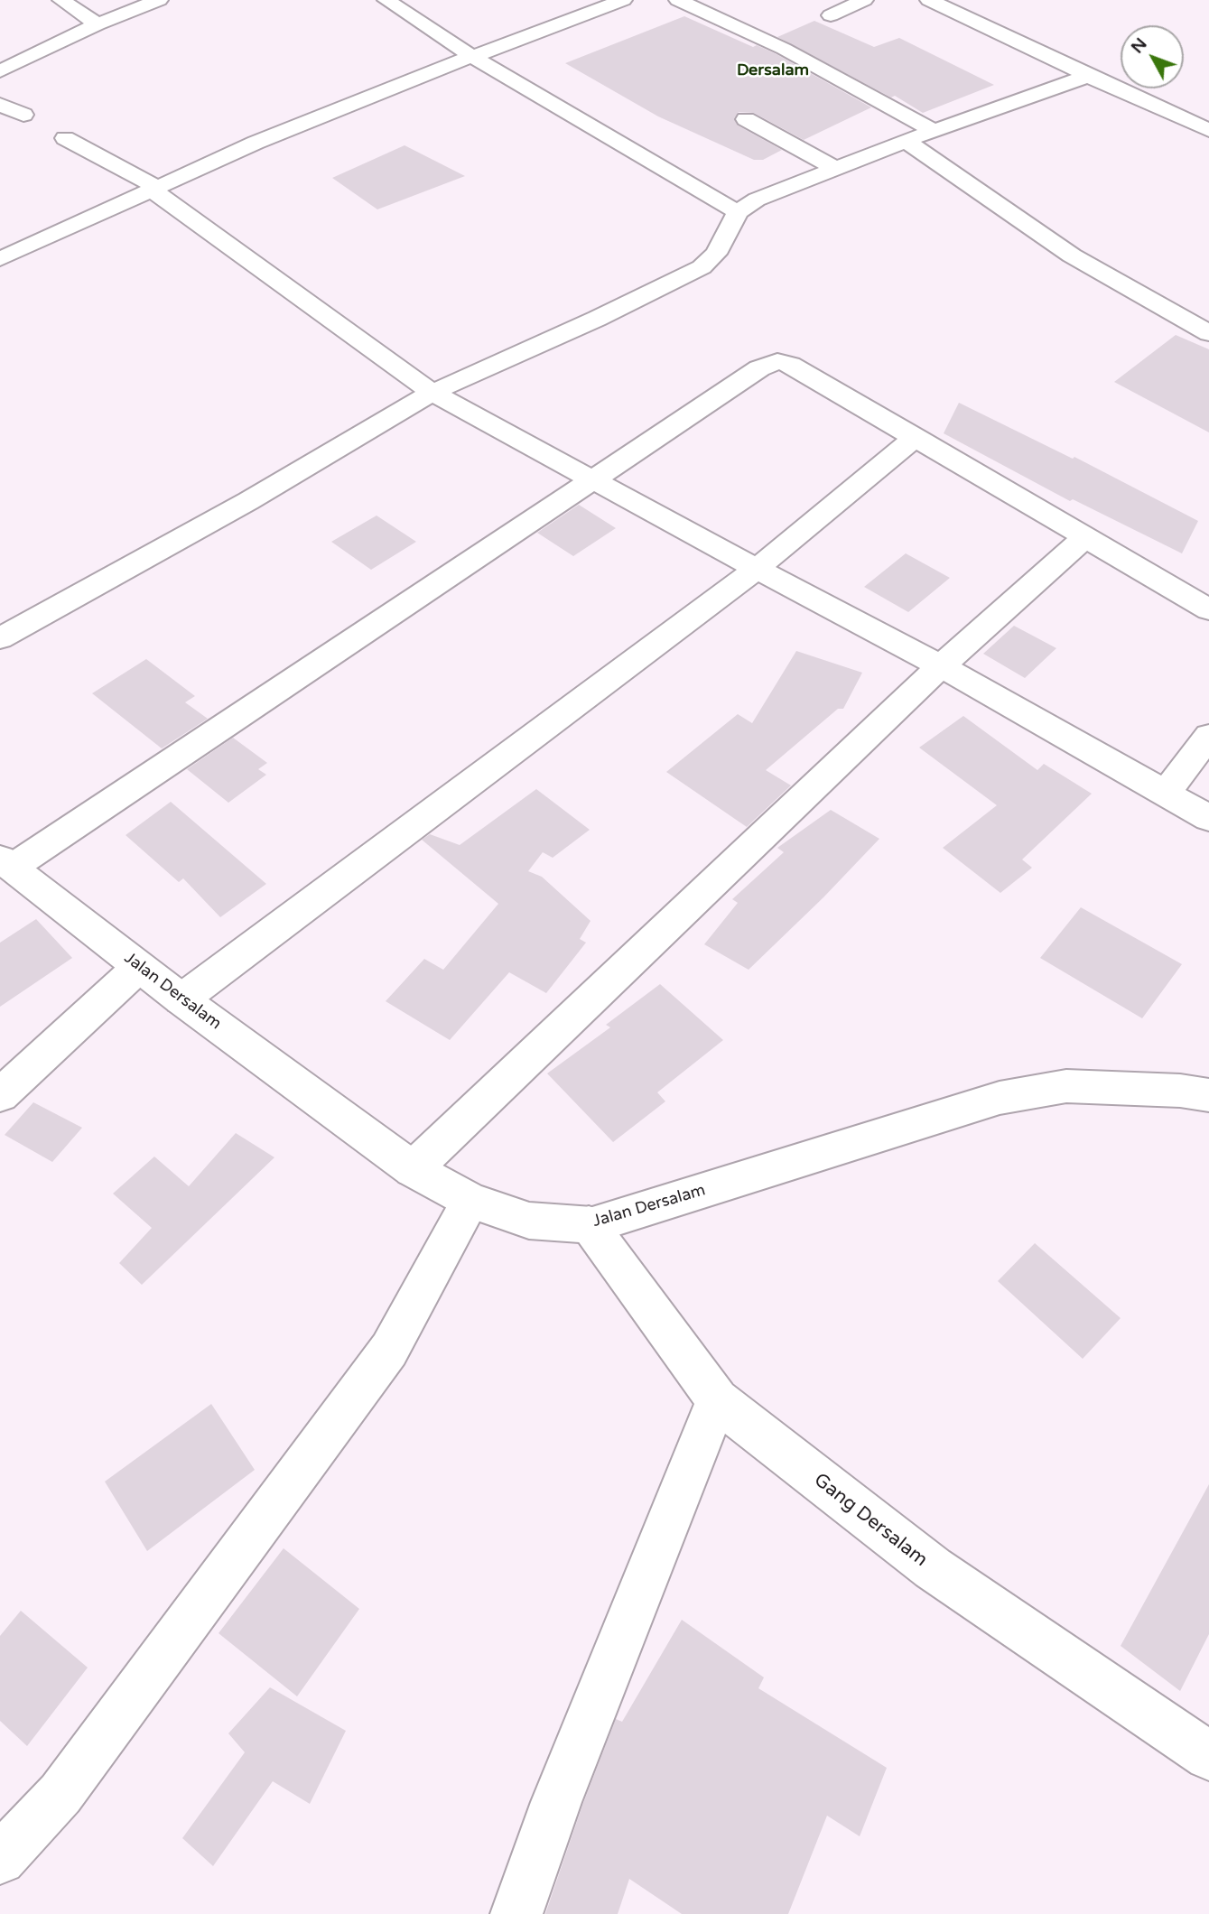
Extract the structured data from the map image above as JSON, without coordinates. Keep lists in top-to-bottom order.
{
  "streets": {
    "street": ["Jalan Dersalam", "Gang Dersalam"]
  },
  "crossings": [
    ["Jalan Dersalam", "Gang Dersalam"]
  ],
  "districts": ["Dersalam"],
  "north": "top left"
}
